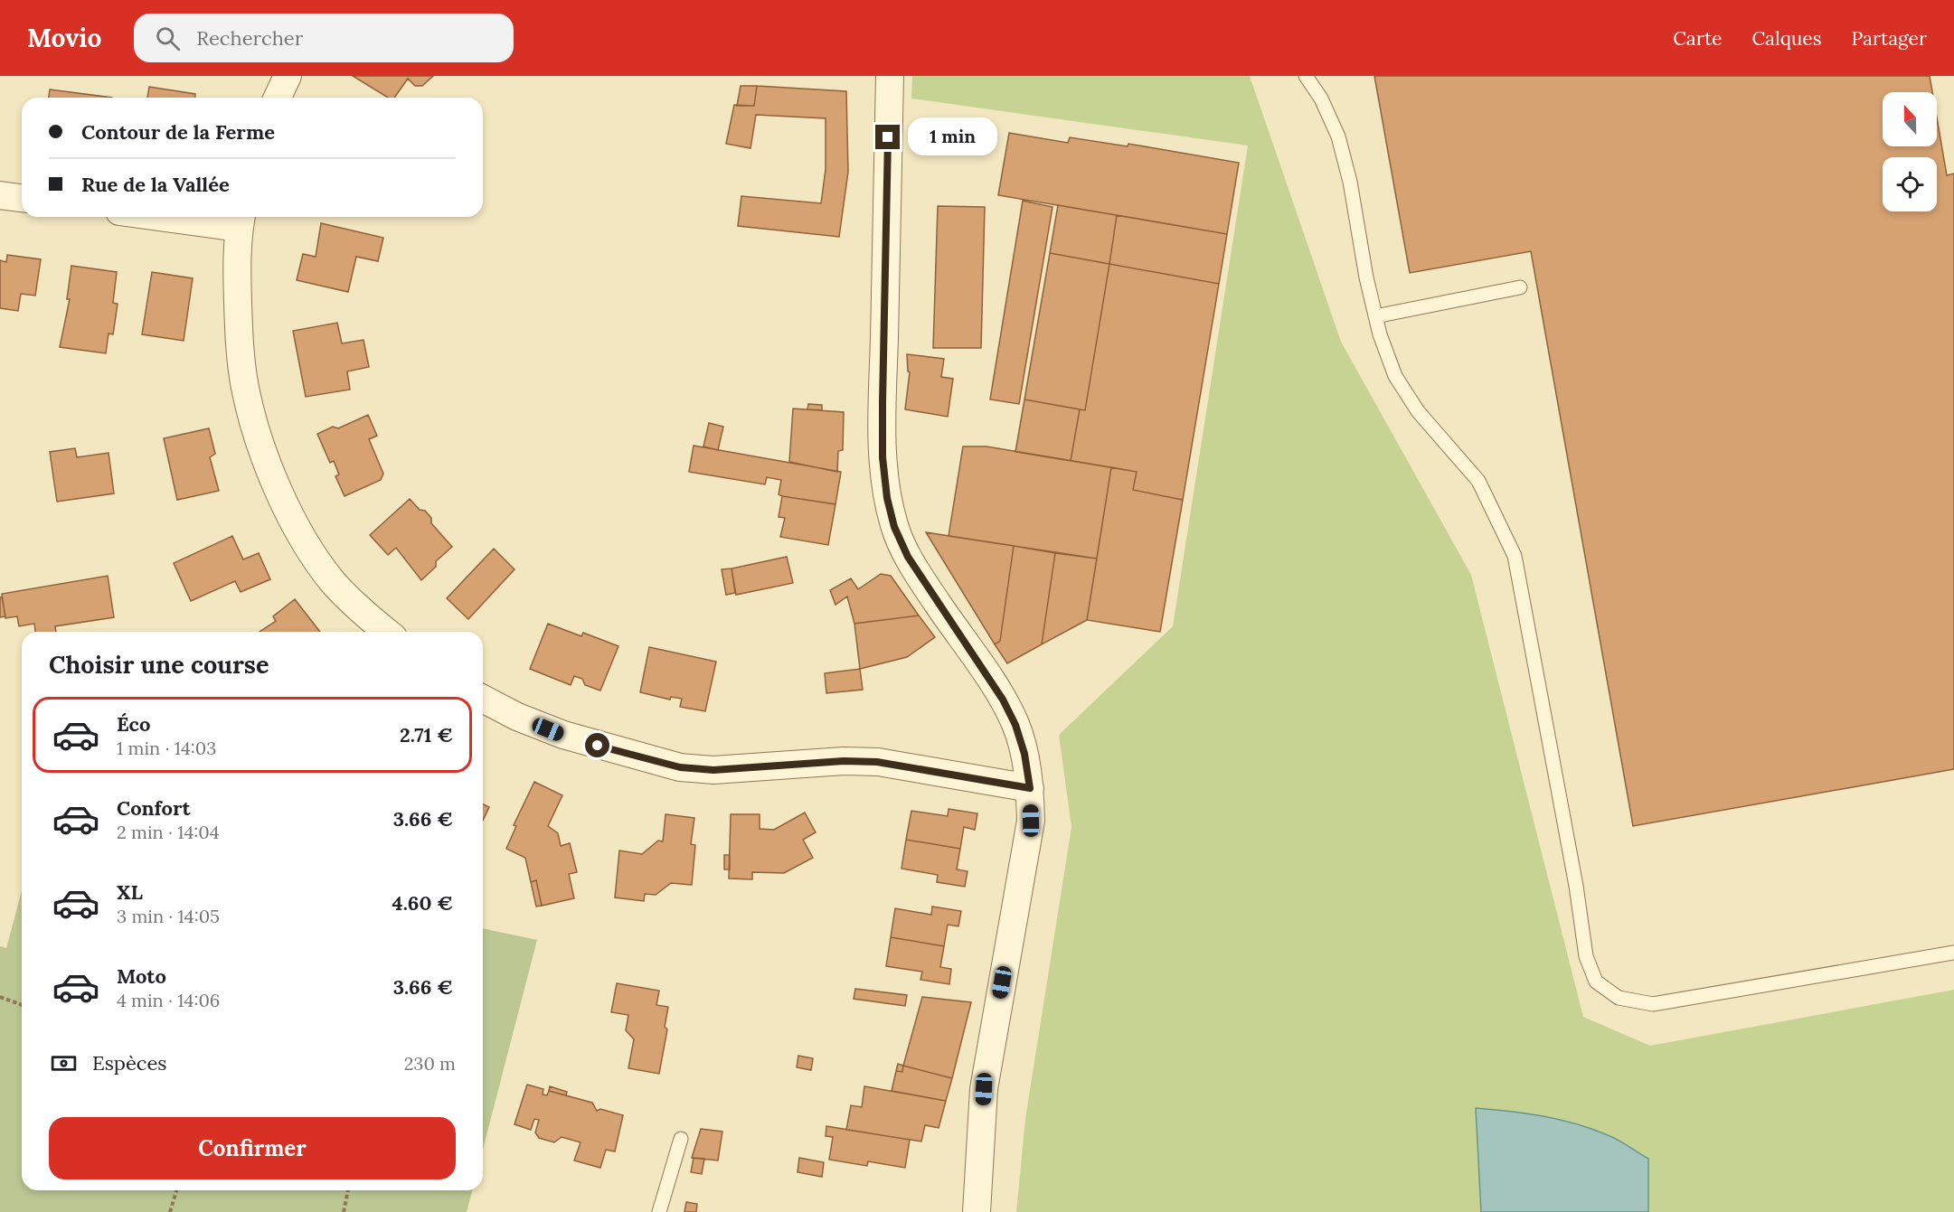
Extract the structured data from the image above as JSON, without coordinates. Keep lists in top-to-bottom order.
{
  "north": "top",
  "page": {
    "header": "Movio",
    "search": "Rechercher",
    "nav": ["Carte", "Calques", "Partager"],
    "banner": ["Contour de la Ferme", "Rue de la Vallée"],
    "bubble": "1 min",
    "heading": "Choisir une course",
    "list": [
      {
        "name": "Éco",
        "note": "1 min · 14:03",
        "value": "2.71 €"
      },
      {
        "name": "Confort",
        "note": "2 min · 14:04",
        "value": "3.66 €"
      },
      {
        "name": "XL",
        "note": "3 min · 14:05",
        "value": "4.60 €"
      },
      {
        "name": "Moto",
        "note": "4 min · 14:06",
        "value": "3.66 €"
      }
    ],
    "pay": ["Espèces", "230 m"],
    "buttons": "Confirmer"
  }
}
